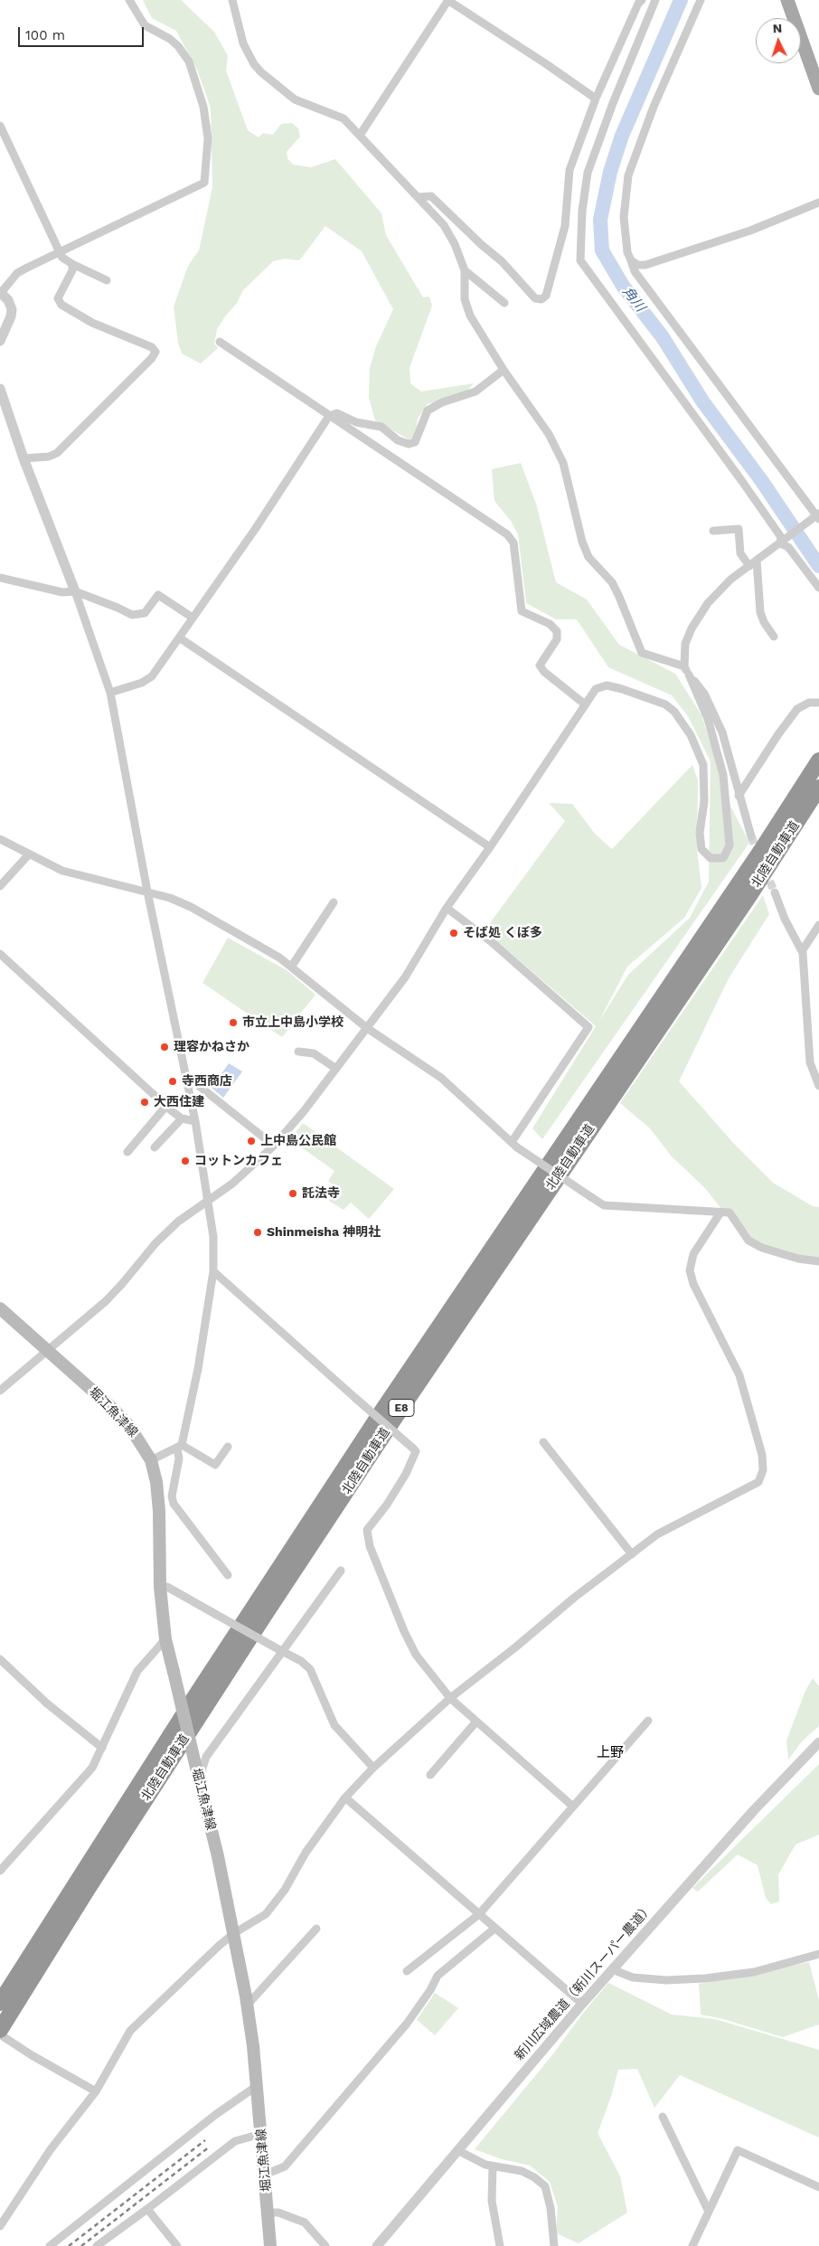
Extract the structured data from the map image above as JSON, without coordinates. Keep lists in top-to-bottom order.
{
  "streets": {
    "highway": ["北陸自動車道", "E8"],
    "main road": ["堀江魚津線"],
    "street": ["新川広域農道（新川スーパー農道）"]
  },
  "districts": ["上野"],
  "water": ["角川"],
  "places": [
    "そば処 くぼ多",
    "市立上中島小学校",
    "理容かねさか",
    "寺西商店",
    "大西住建",
    "上中島公民館",
    "コットンカフェ",
    "託法寺",
    "Shinmeisha 神明社"
  ],
  "scale_bar": "100 m",
  "north": "top"
}
